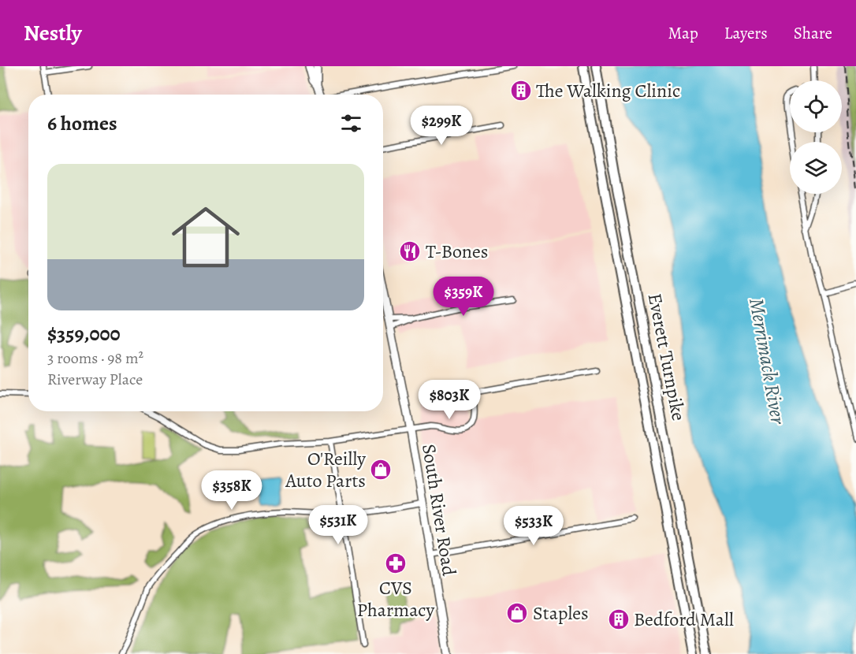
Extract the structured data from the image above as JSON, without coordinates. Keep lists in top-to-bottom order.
{
  "streets": {
    "highway": ["Everett Turnpike"],
    "main road": ["South River Road"]
  },
  "water": ["Merrimack River"],
  "places": {
    "building": ["The Walking Clinic", "Bedford Mall"],
    "restaurant": ["T-Bones"],
    "shop": ["O'Reilly Auto Parts", "Staples"],
    "pharmacy": ["CVS Pharmacy"]
  },
  "page": {
    "header": "Nestly",
    "nav": ["Map", "Layers", "Share"],
    "heading": "6 homes",
    "price": [
      "$299K",
      "$359K",
      "$803K",
      "$358K",
      "$531K",
      "$533K"
    ],
    "list": [
      {
        "name": "$359,000",
        "note": "3 rooms · 98 m² · Riverway Place"
      }
    ]
  }
}
